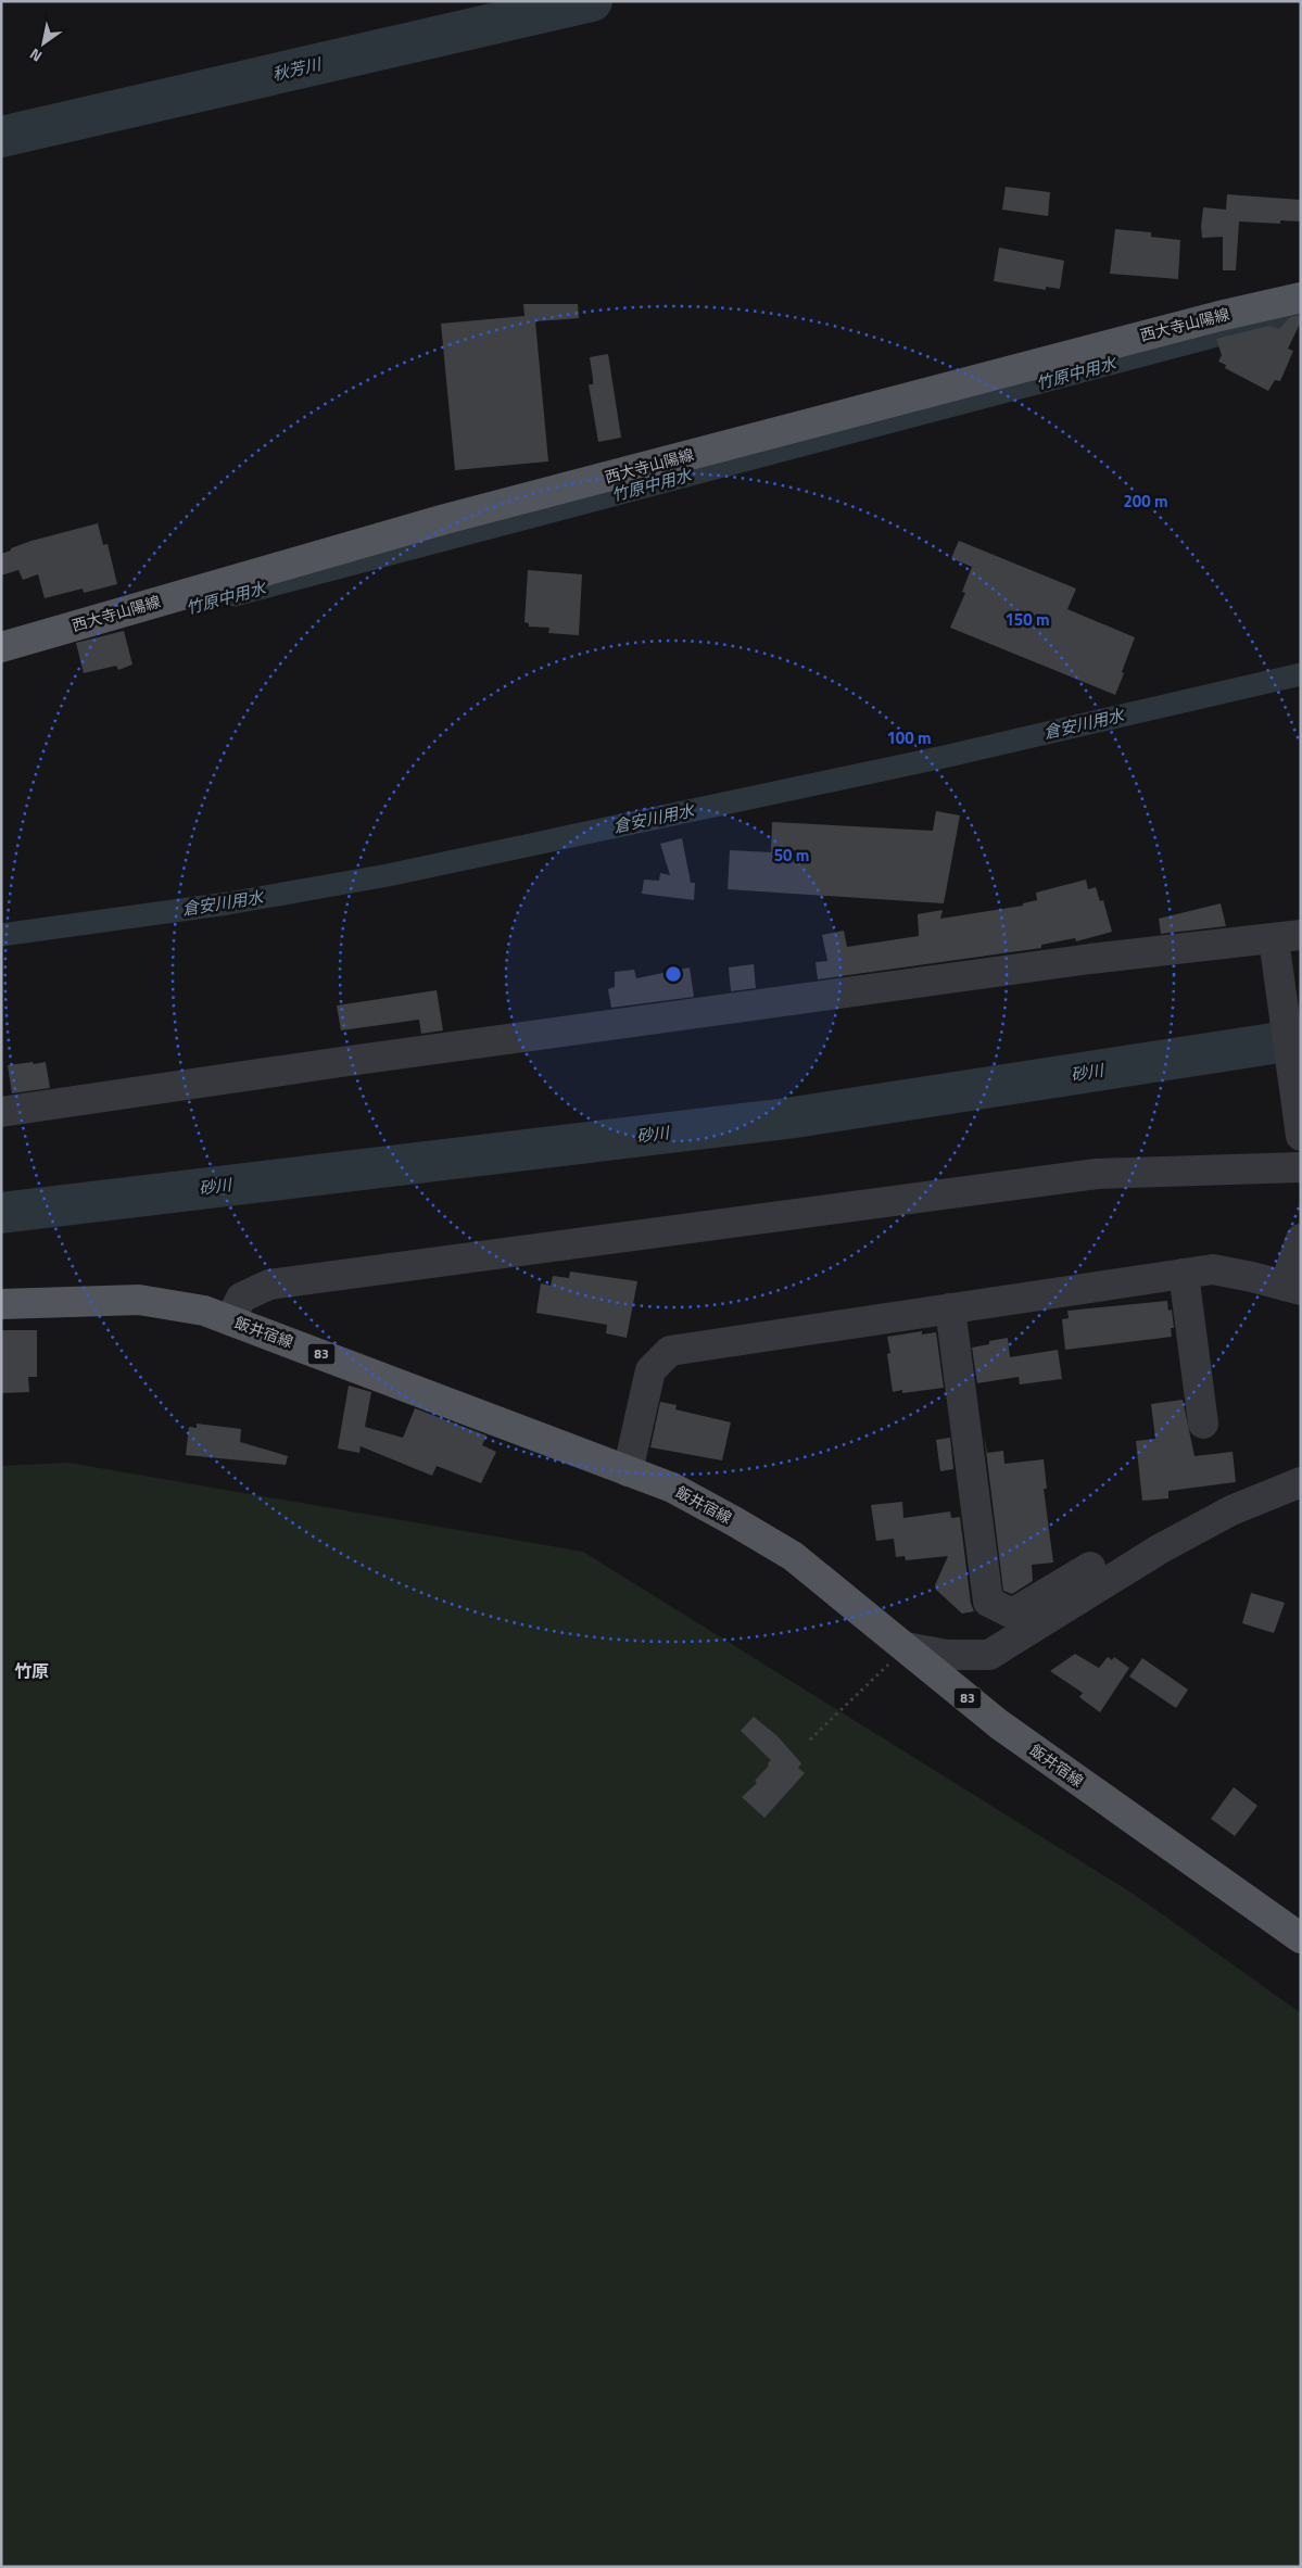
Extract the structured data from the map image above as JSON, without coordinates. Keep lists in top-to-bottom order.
{
  "streets": {
    "main road": ["西大寺山陽線", "飯井宿線", "83"]
  },
  "districts": ["竹原"],
  "water": [
    "秋芳川",
    "竹原中用水",
    "倉安川用水",
    "砂川"
  ],
  "north": "bottom left",
  "rings": [
    "200 m",
    "150 m",
    "100 m",
    "50 m"
  ]
}
